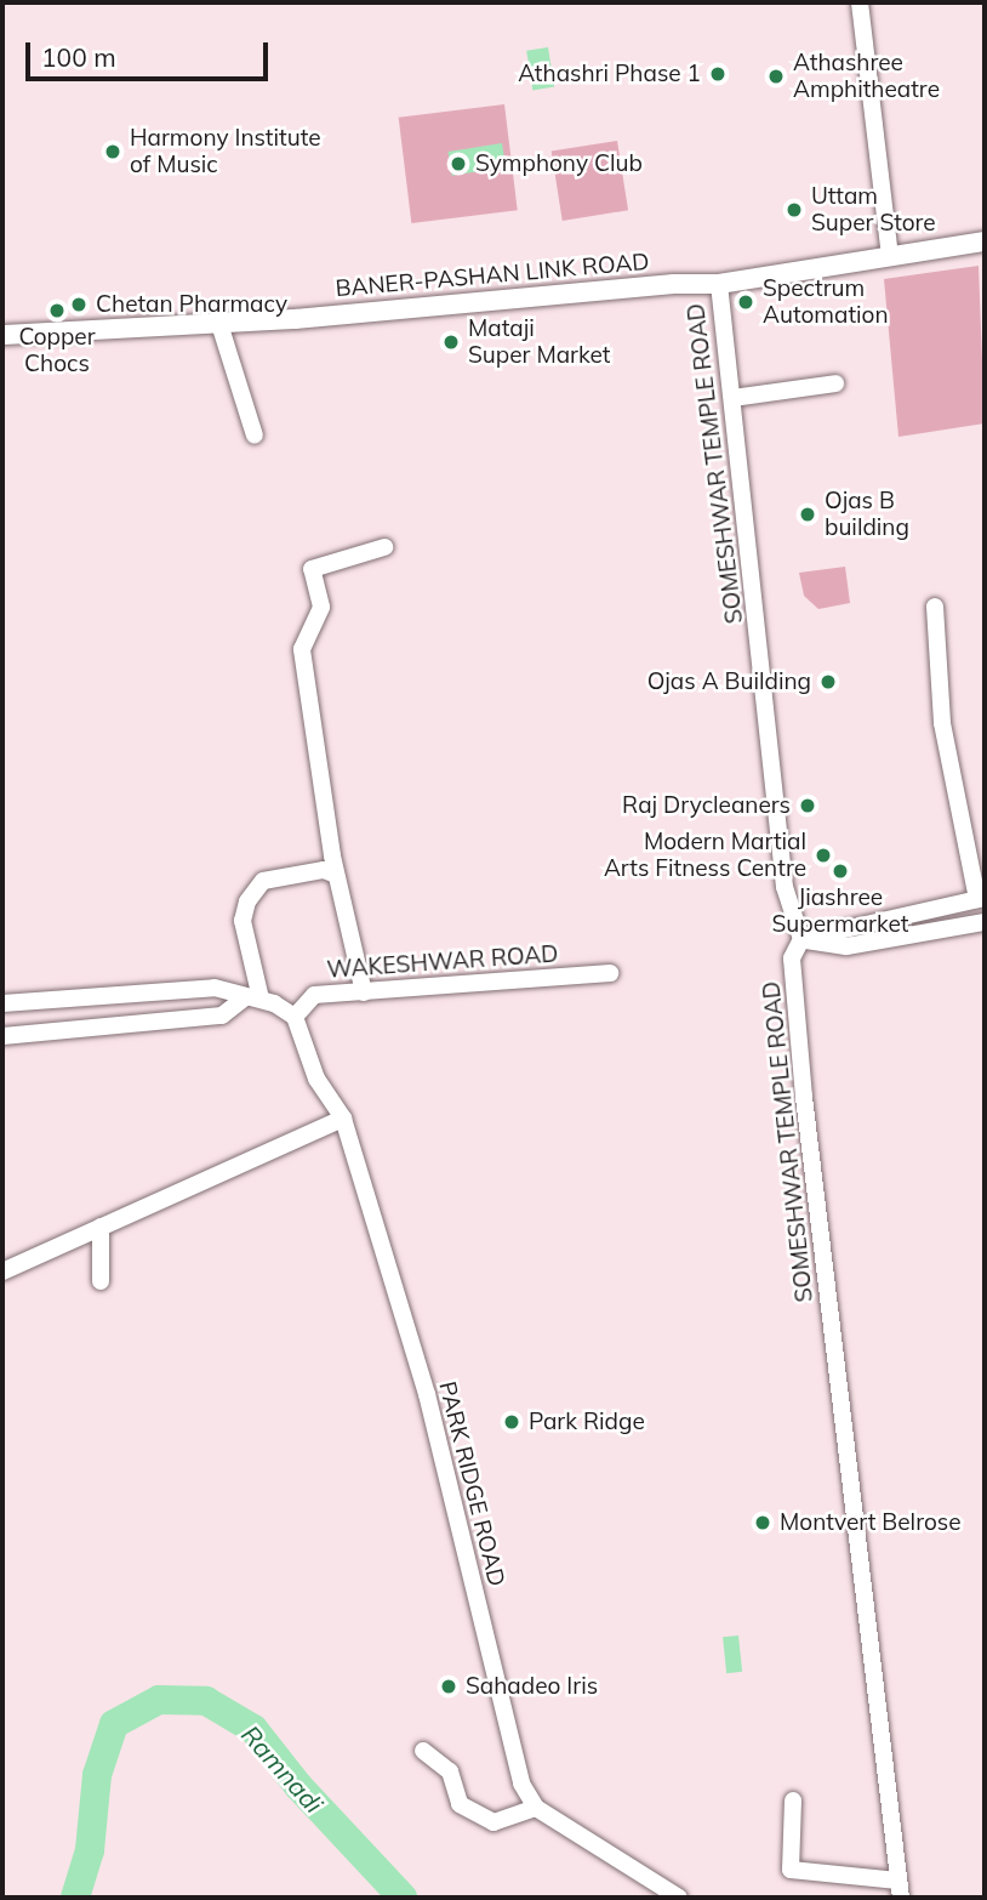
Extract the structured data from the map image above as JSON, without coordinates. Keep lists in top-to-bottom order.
{
  "streets": {
    "street": [
      "BANER-PASHAN LINK ROAD",
      "SOMESHWAR TEMPLE ROAD",
      "WAKESHWAR ROAD",
      "PARK RIDGE ROAD"
    ]
  },
  "crossings": [
    ["BANER-PASHAN LINK ROAD", "SOMESHWAR TEMPLE ROAD"],
    ["WAKESHWAR ROAD", "PARK RIDGE ROAD"]
  ],
  "water": ["Ramnadi"],
  "places": [
    "Athashri Phase 1",
    "Athashree Amphitheatre",
    "Harmony Institute of Music",
    "Symphony Club",
    "Uttam Super Store",
    "Spectrum Automation",
    "Chetan Pharmacy",
    "Copper Chocs",
    "Mataji Super Market",
    "Ojas B building",
    "Ojas A Building",
    "Raj Drycleaners",
    "Modern Martial Arts Fitness Centre",
    "Jiashree Supermarket",
    "Park Ridge",
    "Montvert Belrose",
    "Sahadeo Iris"
  ],
  "scale_bar": "100 m"
}
